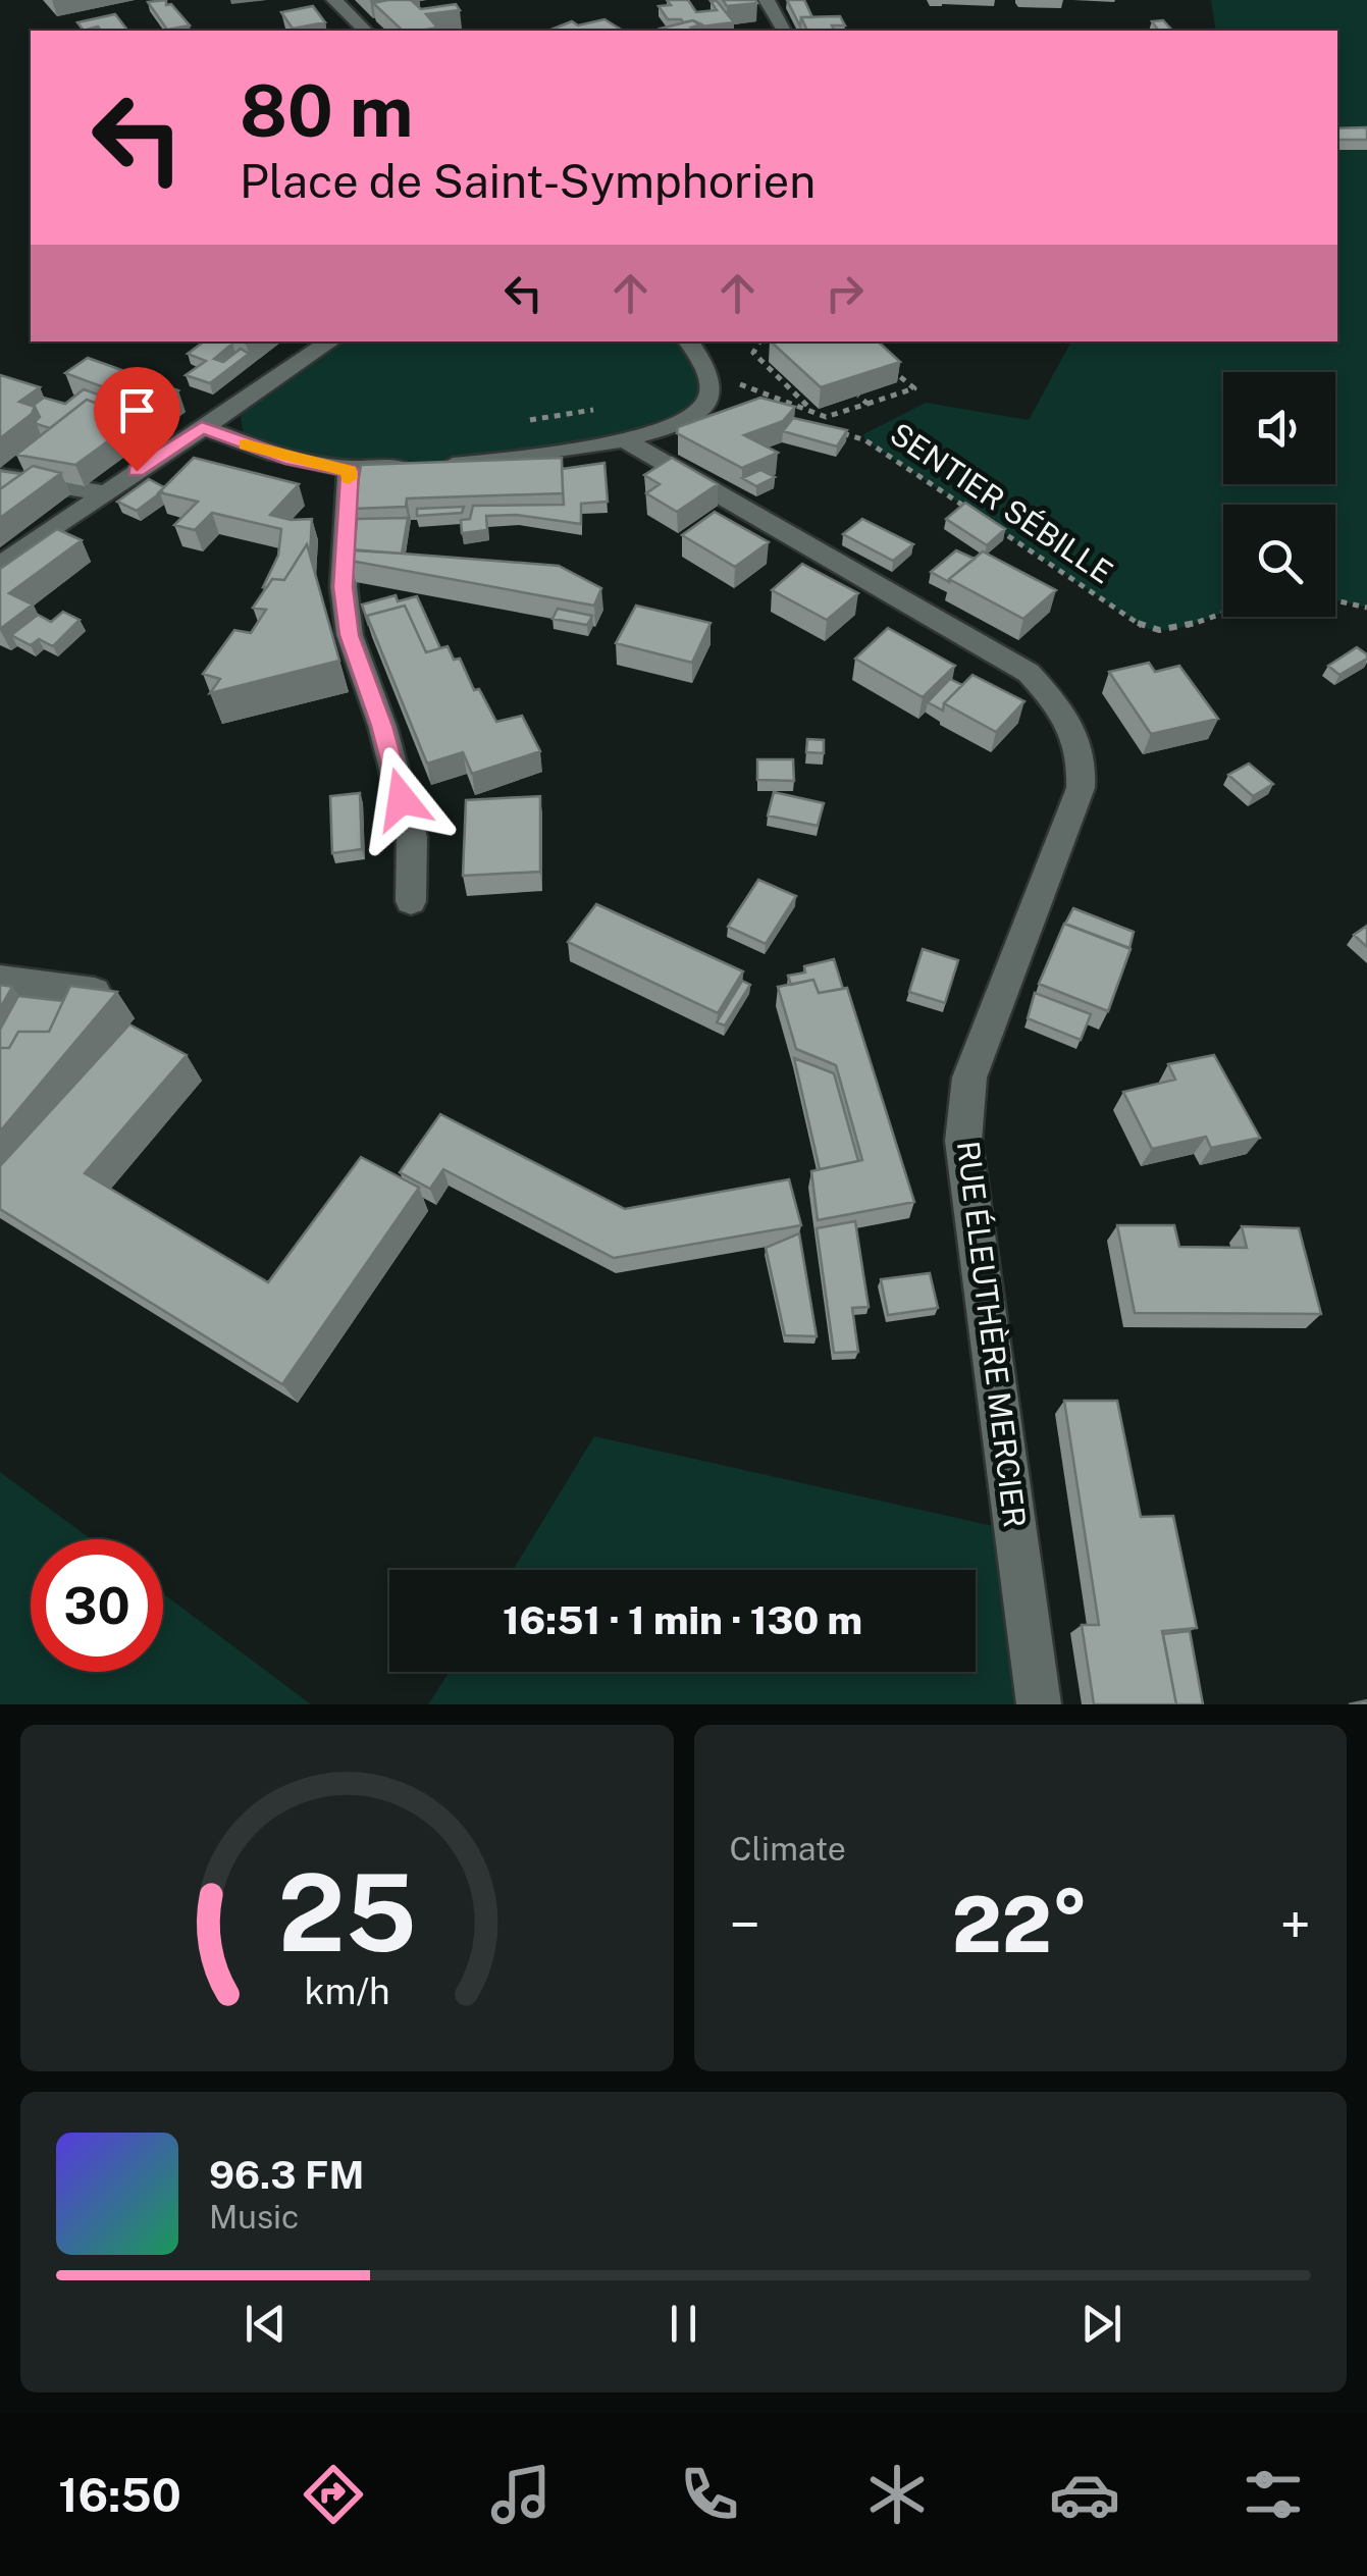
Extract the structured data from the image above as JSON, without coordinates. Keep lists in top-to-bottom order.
{
  "streets": {
    "street": ["RUE ÉLEUTHÈRE MERCIER"],
    "path": ["SENTIER SÉBILLE"]
  },
  "page": {
    "turn": ["80 m", "Place de Saint-Symphorien"],
    "limit": "30",
    "trip": "16:51 · 1 min · 130 m",
    "tile": "Climate",
    "heat": ["−", "22°", "+"],
    "song": ["96.3 FM", "Music"],
    "tabs": "16:50",
    "gauge": ["25", "km/h"]
  }
}
